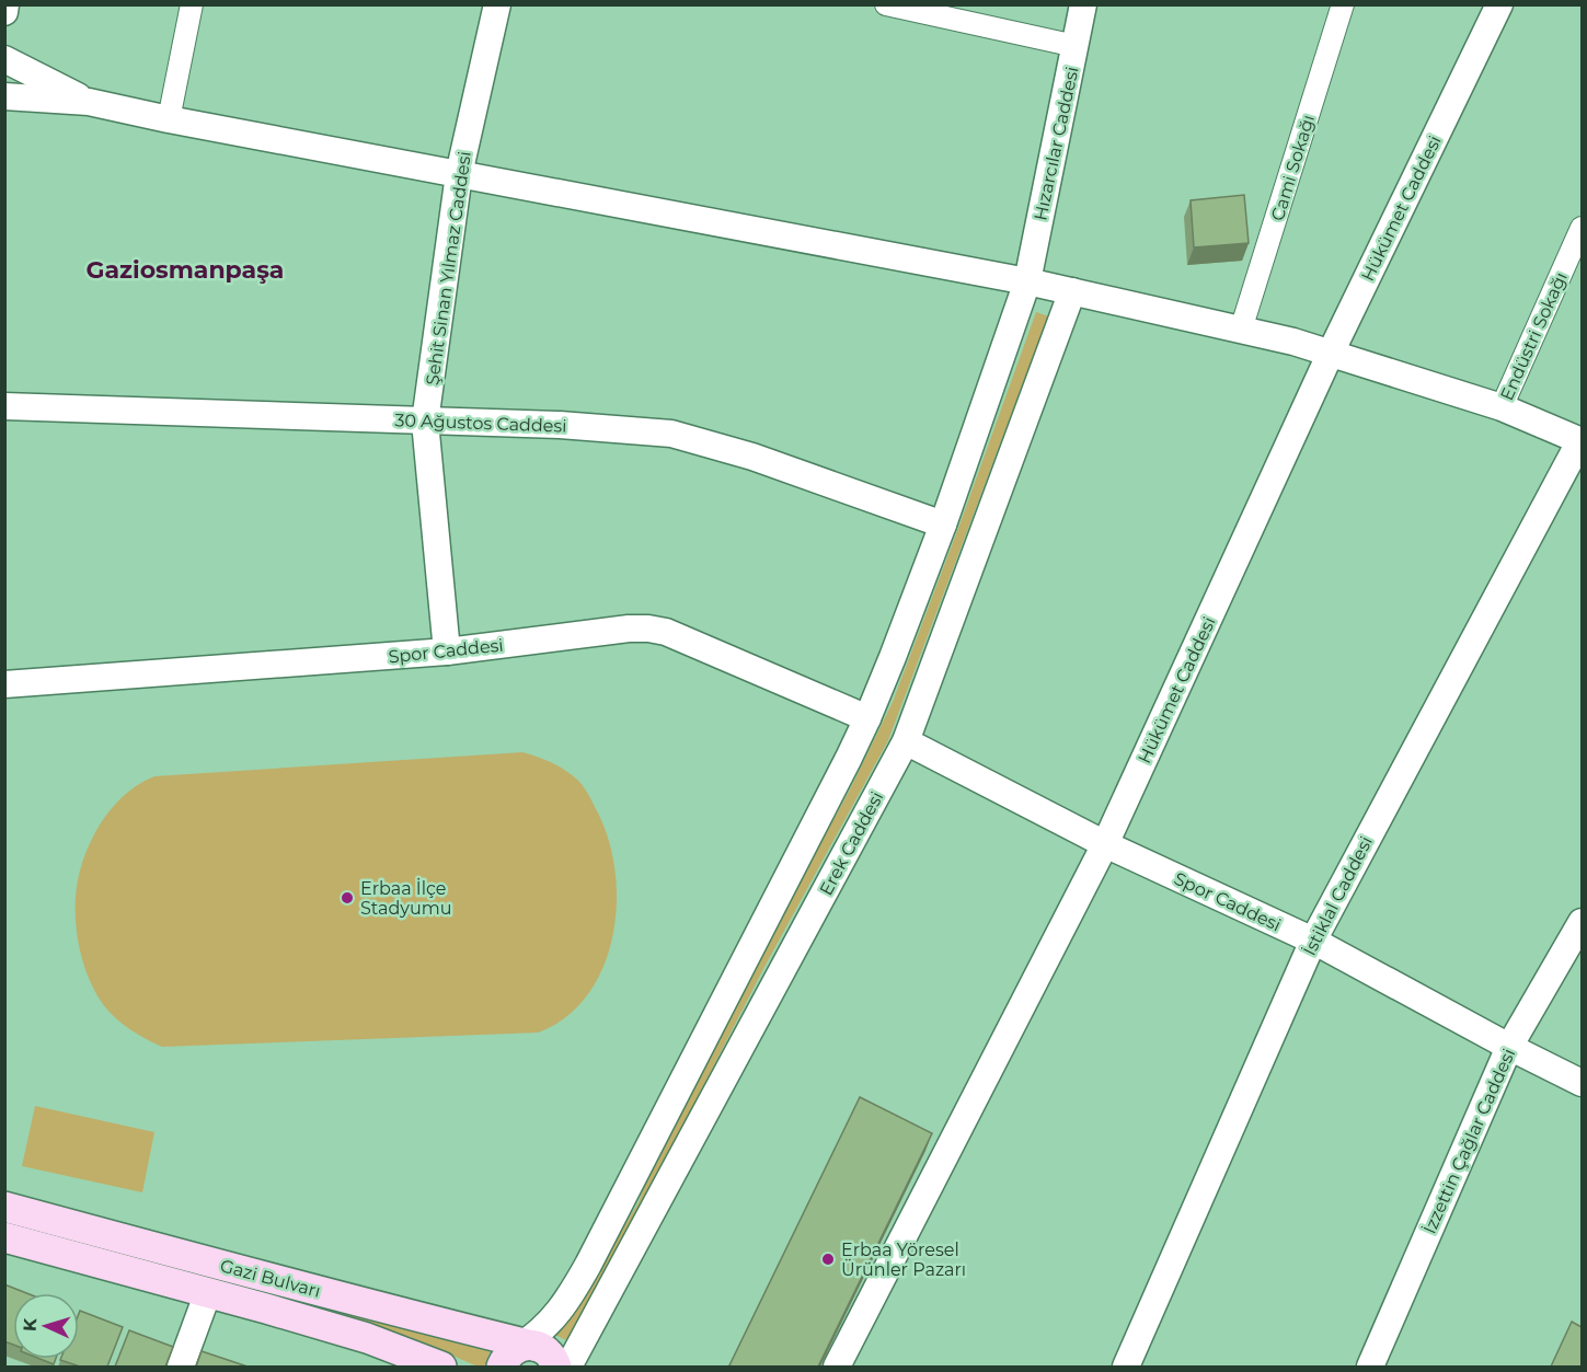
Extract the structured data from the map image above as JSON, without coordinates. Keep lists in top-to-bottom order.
{
  "streets": {
    "main road": ["Gazi Bulvarı"],
    "street": [
      "Hızarcılar Caddesi",
      "Cami Sokağı",
      "Hükümet Caddesi",
      "Şehit Sinan Yılmaz Caddesi",
      "Endüstri Sokağı",
      "30 Ağustos Caddesi",
      "Spor Caddesi",
      "Erek Caddesi",
      "İstiklal Caddesi",
      "İzzettin Çağlar Caddesi"
    ]
  },
  "crossings": [
    ["Hükümet Caddesi", "Spor Caddesi"],
    ["Şehit Sinan Yılmaz Caddesi", "30 Ağustos Caddesi"],
    ["Şehit Sinan Yılmaz Caddesi", "Spor Caddesi"],
    ["Spor Caddesi", "Erek Caddesi"],
    ["Spor Caddesi", "İstiklal Caddesi"],
    ["Spor Caddesi", "İzzettin Çağlar Caddesi"],
    ["Erek Caddesi", "Gazi Bulvarı"]
  ],
  "districts": ["Gaziosmanpaşa"],
  "places": ["Erbaa İlçe Stadyumu", "Erbaa Yöresel Ürünler Pazarı"],
  "north": "left"
}
